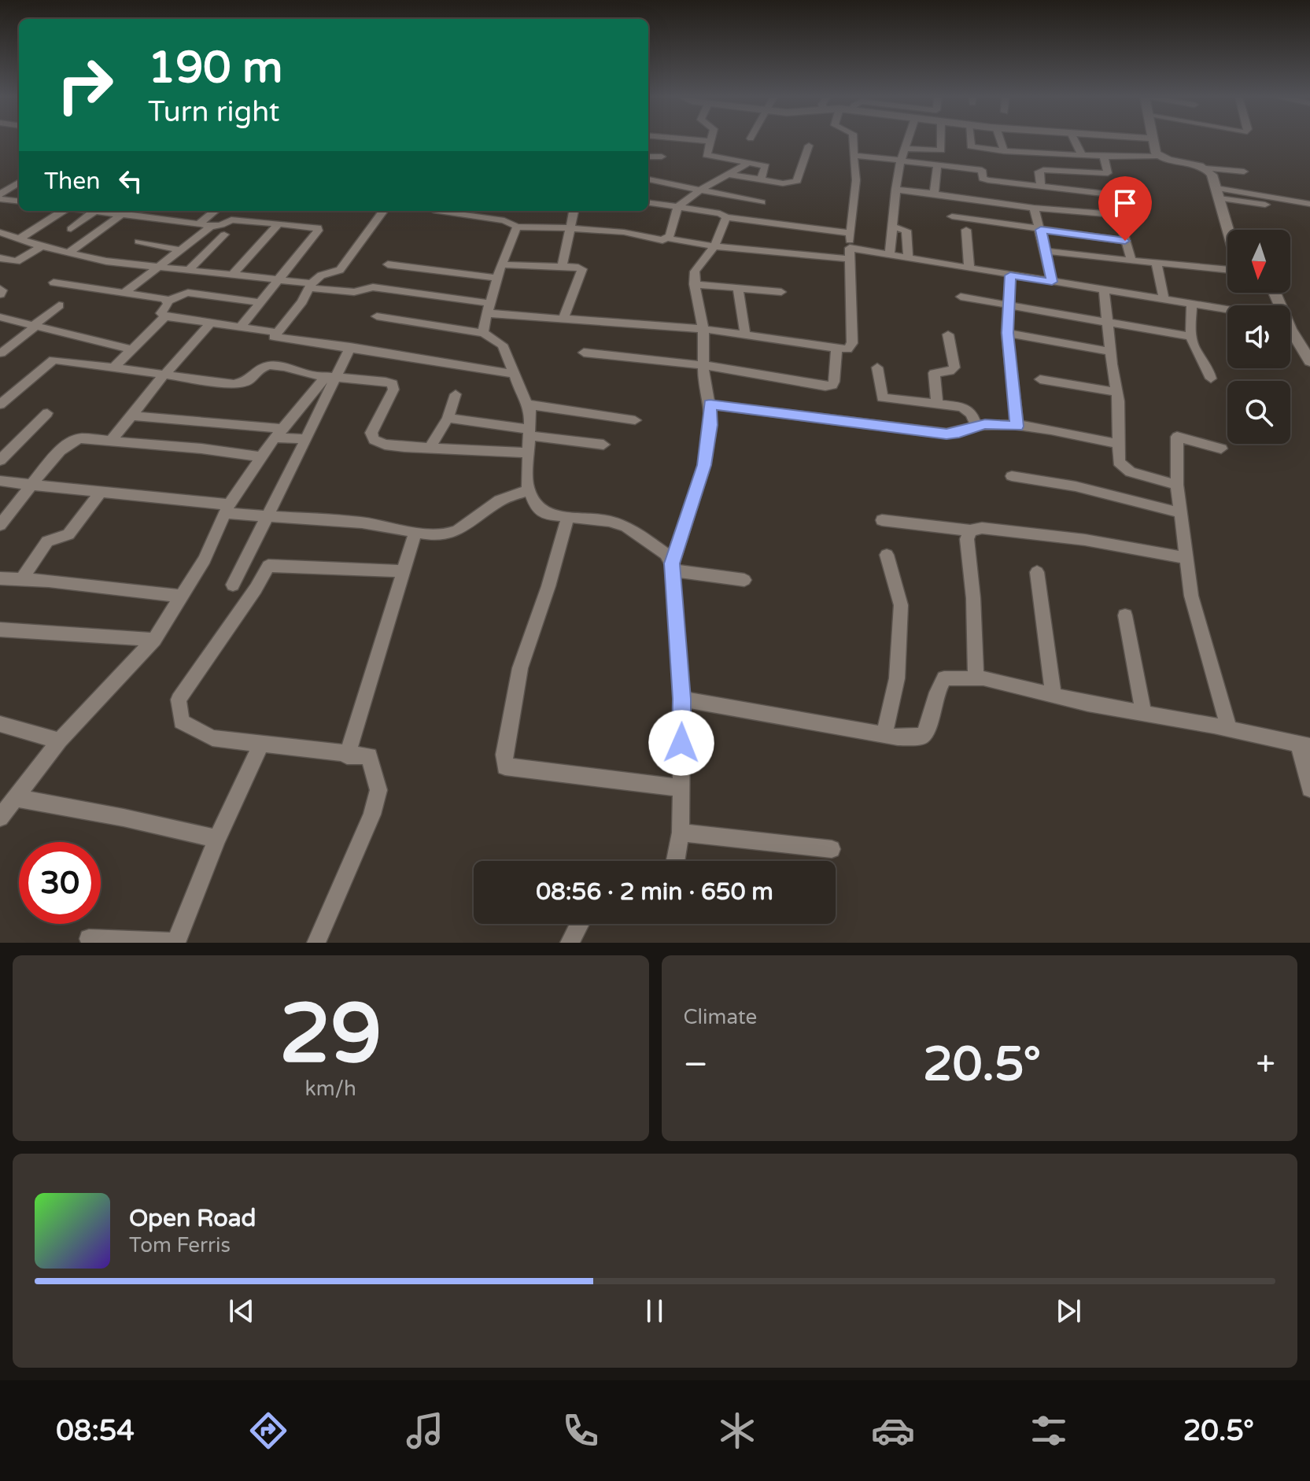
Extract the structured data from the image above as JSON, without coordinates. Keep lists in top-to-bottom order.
{
  "north": "bottom",
  "page": {
    "turn": ["190 m", "Turn right"],
    "then": "Then",
    "limit": "30",
    "trip": "08:56 · 2 min · 650 m",
    "tile": [
      ["29", "km/h"],
      "Climate"
    ],
    "heat": ["−", "20.5°", "+"],
    "song": ["Open Road", "Tom Ferris"],
    "tabs": ["08:54", "20.5°"]
  }
}
